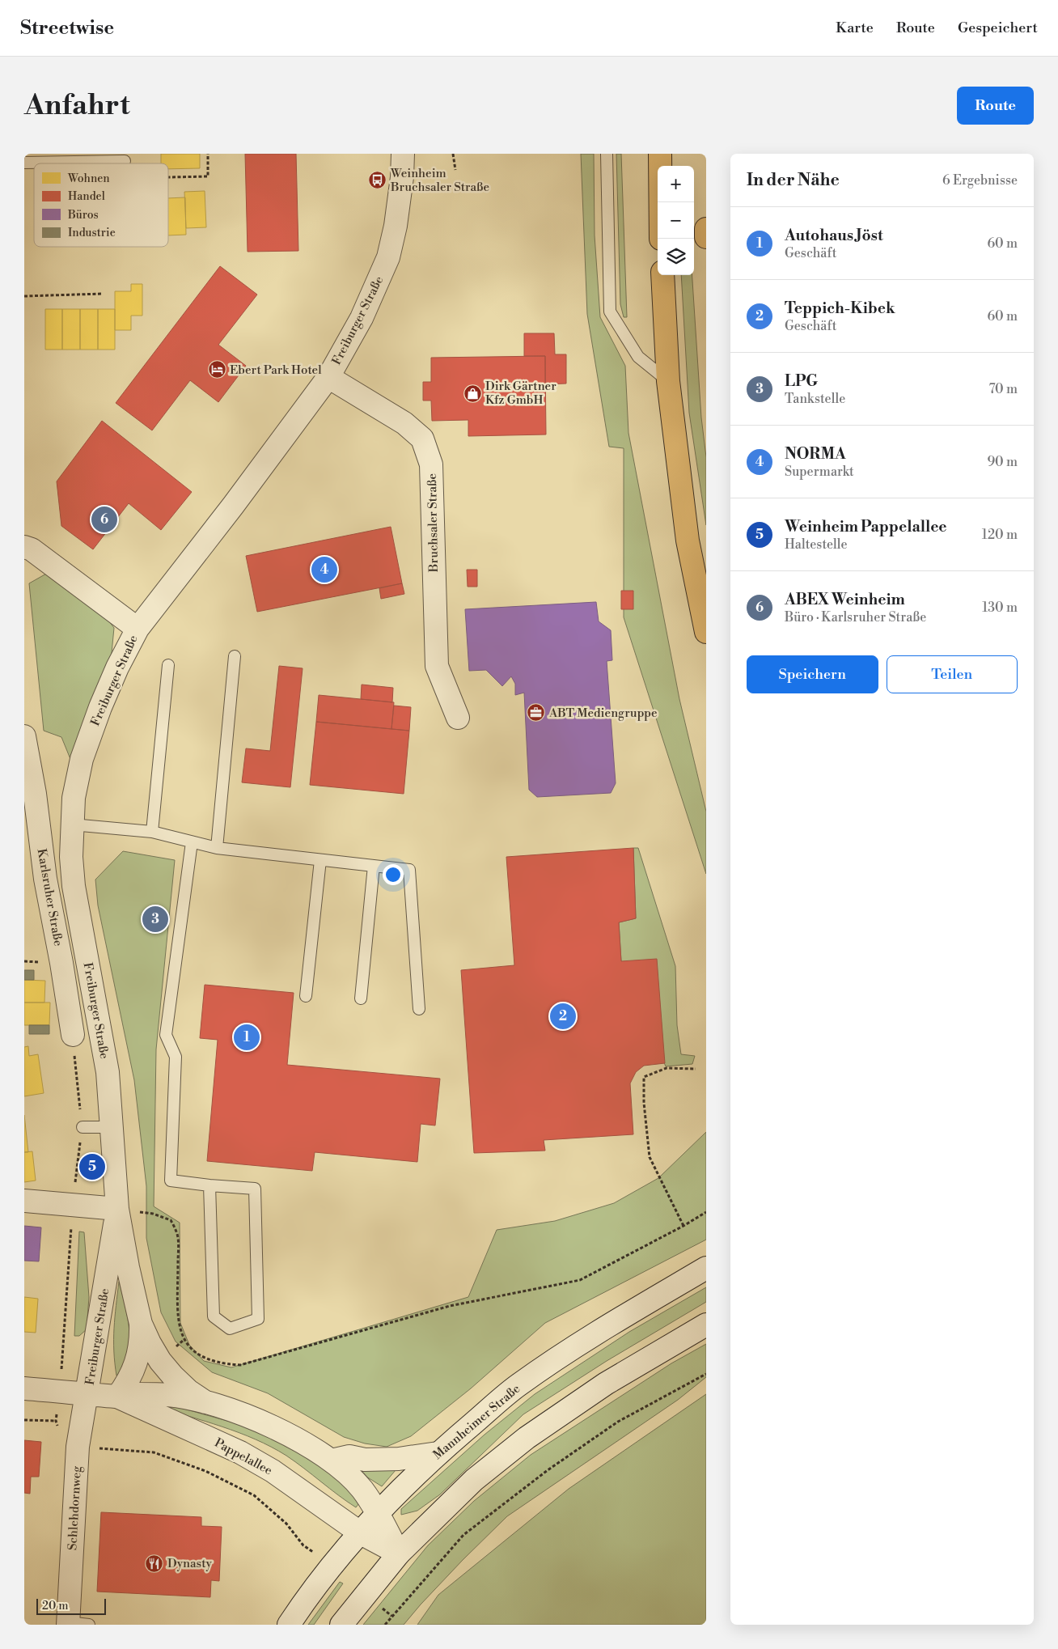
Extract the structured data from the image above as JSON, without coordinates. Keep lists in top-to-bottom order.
{
  "streets": {
    "street": [
      "Freiburger Straße",
      "Bruchsaler Straße",
      "Karlsruher Straße",
      "Mannheimer Straße",
      "Pappelallee",
      "Schlehdornweg"
    ]
  },
  "crossings": [
    ["Freiburger Straße", "Bruchsaler Straße"],
    ["Freiburger Straße", "Pappelallee"],
    ["Freiburger Straße", "Schlehdornweg"],
    ["Mannheimer Straße", "Pappelallee"],
    ["Pappelallee", "Schlehdornweg"]
  ],
  "places": {
    "bus stop": ["Weinheim Bruchsaler Straße"],
    "hotel": ["Ebert Park Hotel"],
    "shop": ["Dirk Gärtner Kfz GmbH"],
    "office": ["ABT Mediengruppe"],
    "restaurant": ["Dynasty"]
  },
  "legend": [
    "Wohnen",
    "Handel",
    "Büros",
    "Industrie"
  ],
  "scale_bar": "20 m",
  "page": {
    "header": "Streetwise",
    "nav": ["Karte", "Route", "Gespeichert"],
    "buttons": [
      "Route",
      ["Speichern", "Teilen"]
    ],
    "title": "Anfahrt",
    "heading": ["In der Nähe", "6 Ergebnisse"],
    "map_buttons": ["+", "−"],
    "list": [
      {
        "mark": "1",
        "name": "Autohaus Jöst",
        "note": "Geschäft",
        "value": "60 m"
      },
      {
        "mark": "2",
        "name": "Teppich-Kibek",
        "note": "Geschäft",
        "value": "60 m"
      },
      {
        "mark": "3",
        "name": "LPG",
        "note": "Tankstelle",
        "value": "70 m"
      },
      {
        "mark": "4",
        "name": "NORMA",
        "note": "Supermarkt",
        "value": "90 m"
      },
      {
        "mark": "5",
        "name": "Weinheim Pappelallee",
        "note": "Haltestelle",
        "value": "120 m"
      },
      {
        "mark": "6",
        "name": "ABEX Weinheim",
        "note": "Büro · Karlsruher Straße",
        "value": "130 m"
      }
    ],
    "pins": [
      "6",
      "4",
      "3",
      "2",
      "1",
      "5"
    ],
    "scale": "20 m"
  }
}
